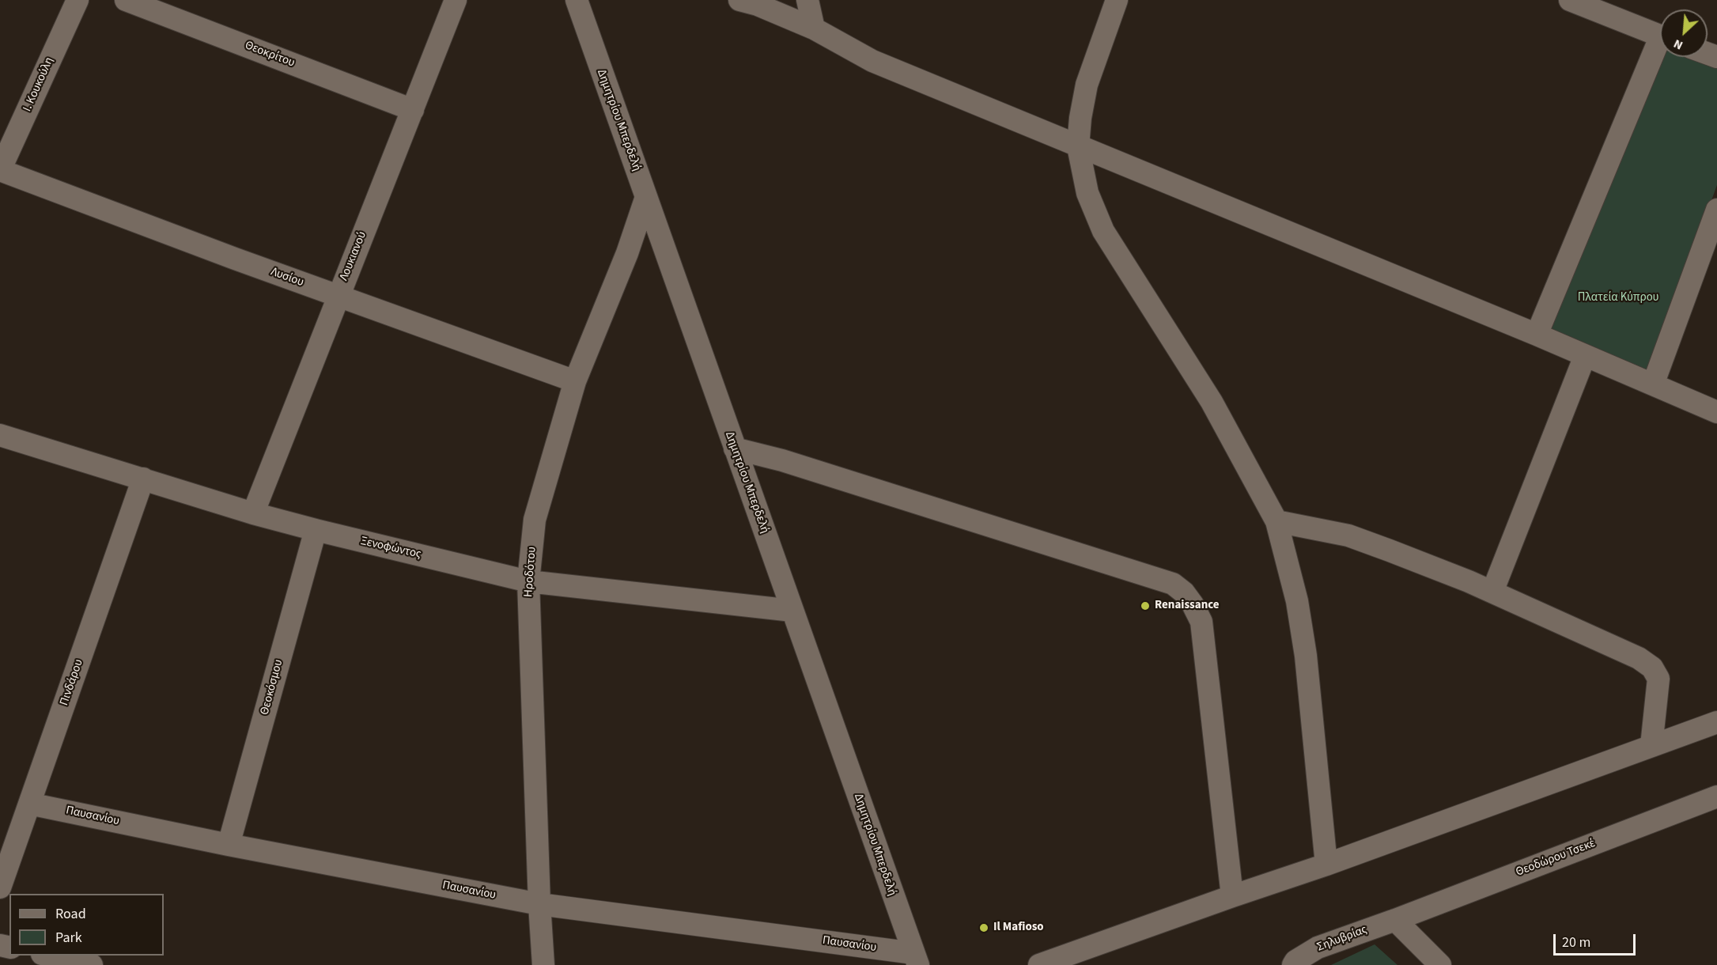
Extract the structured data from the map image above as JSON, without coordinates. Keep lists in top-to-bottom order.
{
  "streets": {
    "street": [
      "Θεοκρίτου",
      "Ι. Κουκούλη",
      "Δημητρίου Μπερδελή",
      "Λουκιανού",
      "Λυσίου",
      "Ξενοφώντος",
      "Ηροδότου",
      "Πινδάρου",
      "Θεοκόσμου",
      "Παυσανίου",
      "Θεοδώρου Τσεκέ",
      "Σηλυβρίας"
    ]
  },
  "crossings": [
    ["Θεοκρίτου", "Λουκιανού"],
    ["Ι. Κουκούλη", "Λυσίου"],
    ["Δημητρίου Μπερδελή", "Ξενοφώντος"],
    ["Δημητρίου Μπερδελή", "Ηροδότου"],
    ["Δημητρίου Μπερδελή", "Παυσανίου"],
    ["Λουκιανού", "Λυσίου"],
    ["Λουκιανού", "Ξενοφώντος"],
    ["Λυσίου", "Ηροδότου"],
    ["Ξενοφώντος", "Ηροδότου"],
    ["Ξενοφώντος", "Πινδάρου"],
    ["Ξενοφώντος", "Θεοκόσμου"],
    ["Ηροδότου", "Παυσανίου"],
    ["Πινδάρου", "Παυσανίου"],
    ["Θεοκόσμου", "Παυσανίου"],
    ["Θεοδώρου Τσεκέ", "Σηλυβρίας"]
  ],
  "parks": ["Πλατεία Κύπρου"],
  "places": ["Renaissance", "Il Mafioso"],
  "legend": ["Road", "Park"],
  "scale_bar": "20 m",
  "north": "bottom left"
}
